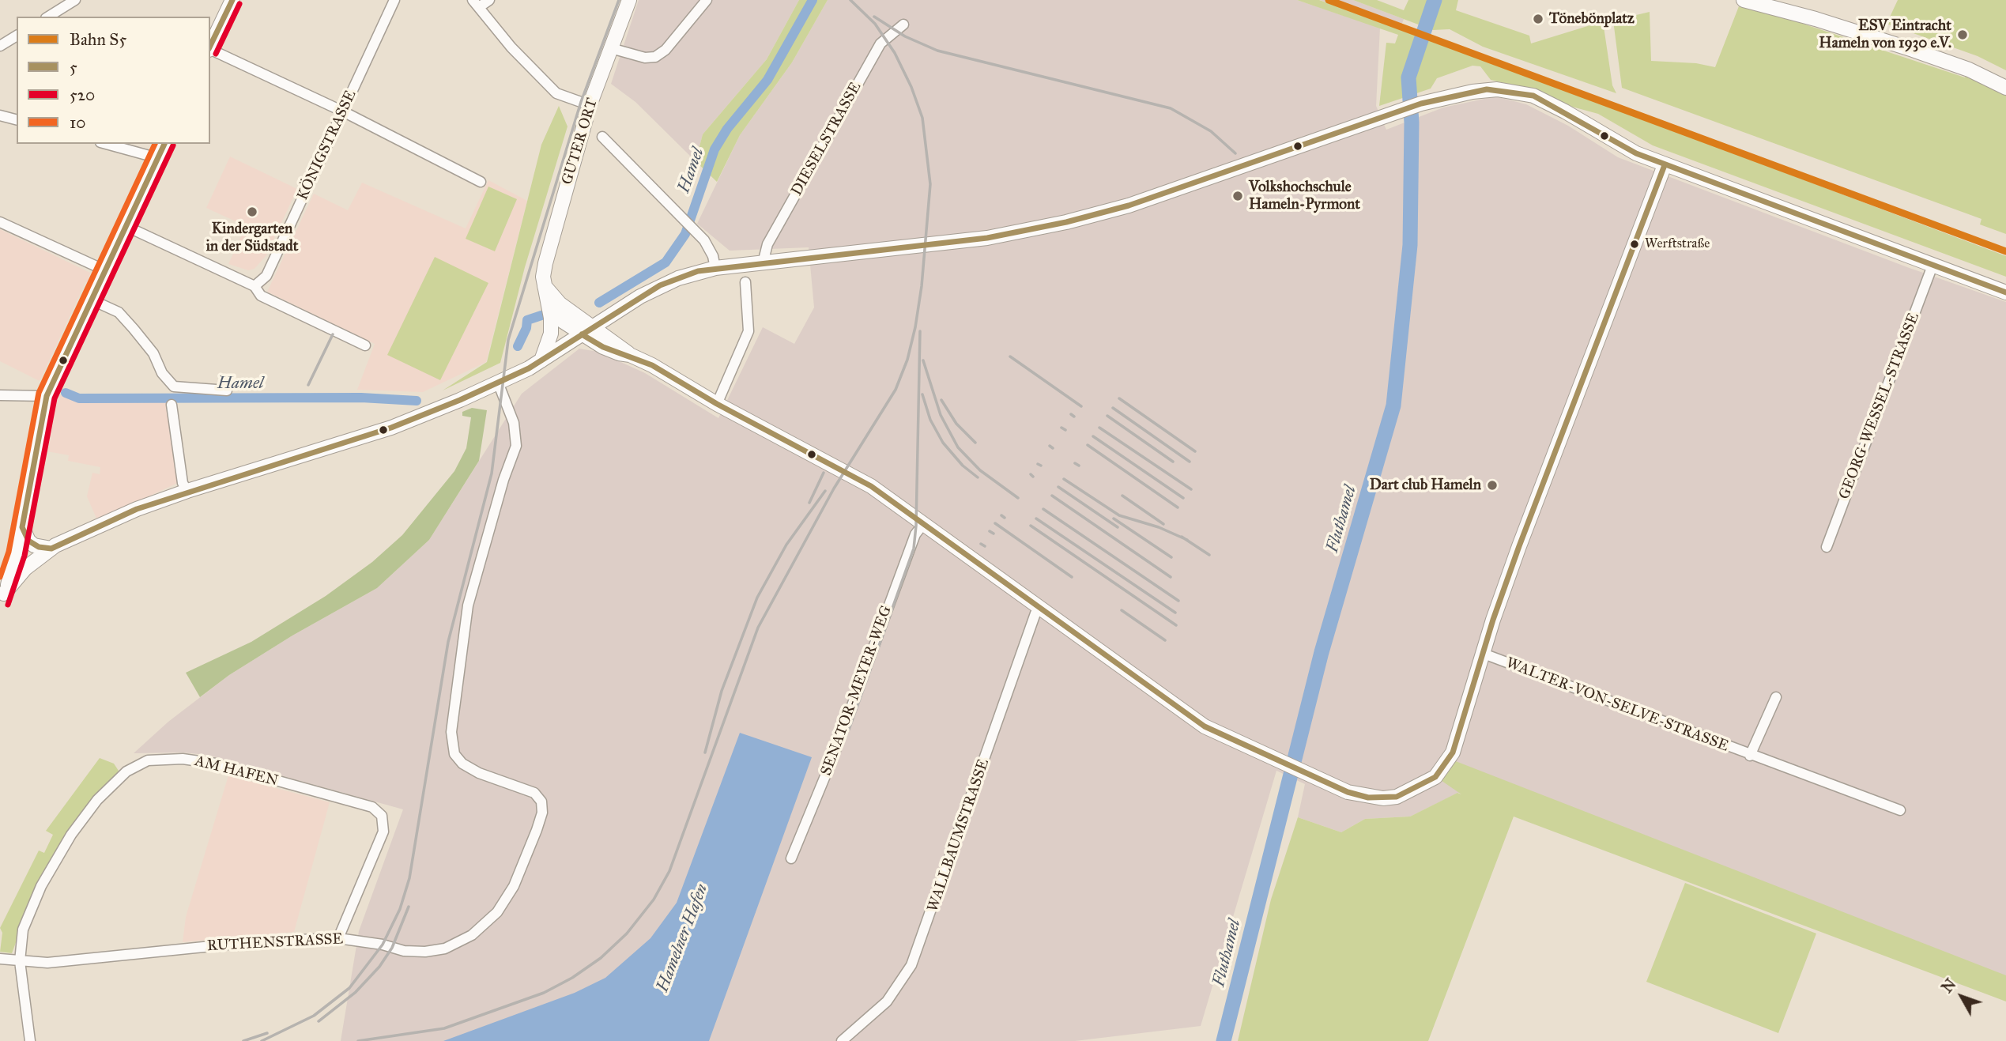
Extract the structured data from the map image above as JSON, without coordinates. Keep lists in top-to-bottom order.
{
  "streets": {
    "main road": ["GUTER ORT"],
    "street": [
      "DIESELSTRASSE",
      "KÖNIGSTRASSE",
      "GEORG-WESSEL-STRASSE",
      "SENATOR-MEYER-WEG",
      "WALTER-VON-SELVE-STRASSE",
      "AM HAFEN",
      "WALLBAUMSTRASSE",
      "RUTHENSTRASSE"
    ]
  },
  "crossings": [
    ["AM HAFEN", "RUTHENSTRASSE"]
  ],
  "water": ["Hamel", "Fluthamel", "Hamelner Hafen"],
  "places": [
    "Tönebönplatz",
    "ESV Eintracht Hameln von 1930 e.V.",
    "Volkshochschule Hameln-Pyrmont",
    "Kindergarten in der Südstadt",
    "Werftstraße",
    "Dart club Hameln"
  ],
  "lines": [
    "rail line S5",
    "transit line 5",
    "transit line 520",
    "transit line 10"
  ],
  "legend": [
    "Bahn S5",
    "5",
    "520",
    "10"
  ],
  "north": "top left"
}
